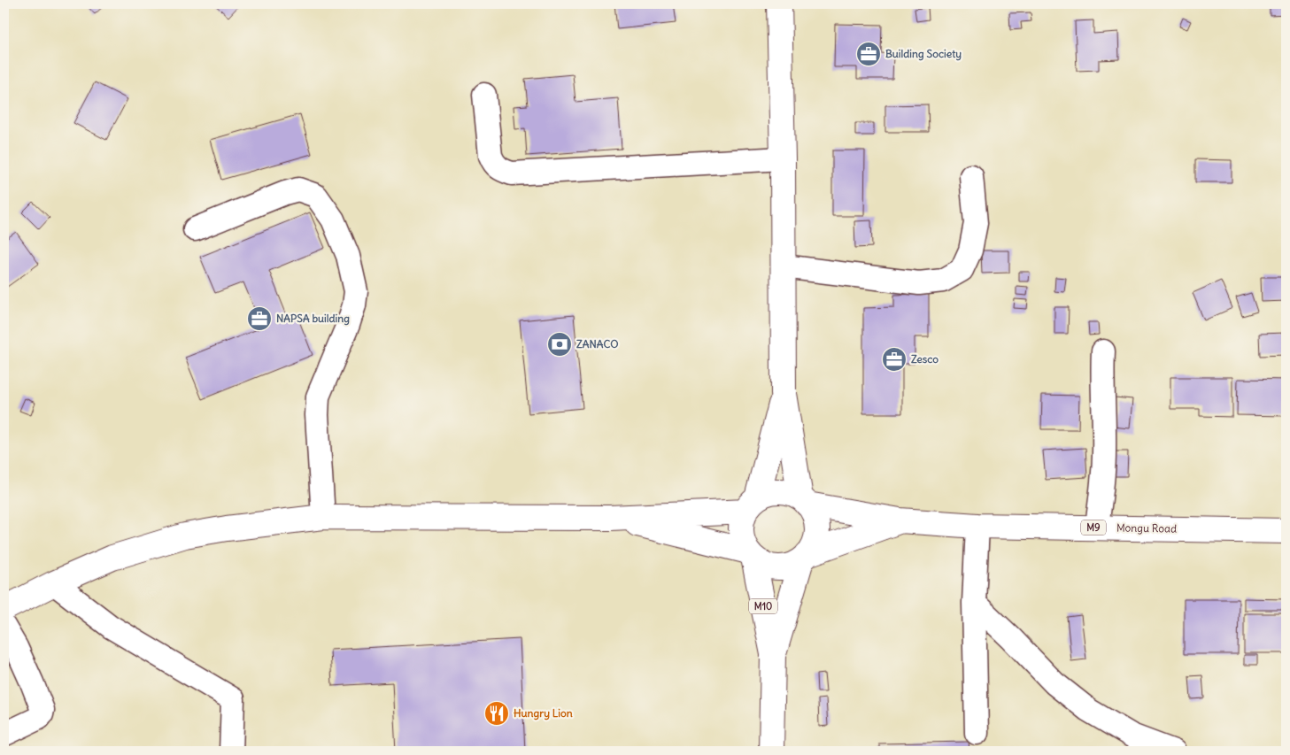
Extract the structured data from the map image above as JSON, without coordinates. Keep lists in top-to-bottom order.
{
  "streets": {
    "main road": ["M9", "Mongu Road", "M10"]
  },
  "crossings": [
    ["Mongu Road", "M10"]
  ],
  "places": {
    "office": ["Building Society", "NAPSA building", "Zesco"],
    "bank": ["ZANACO"],
    "restaurant": ["Hungry Lion"]
  }
}
